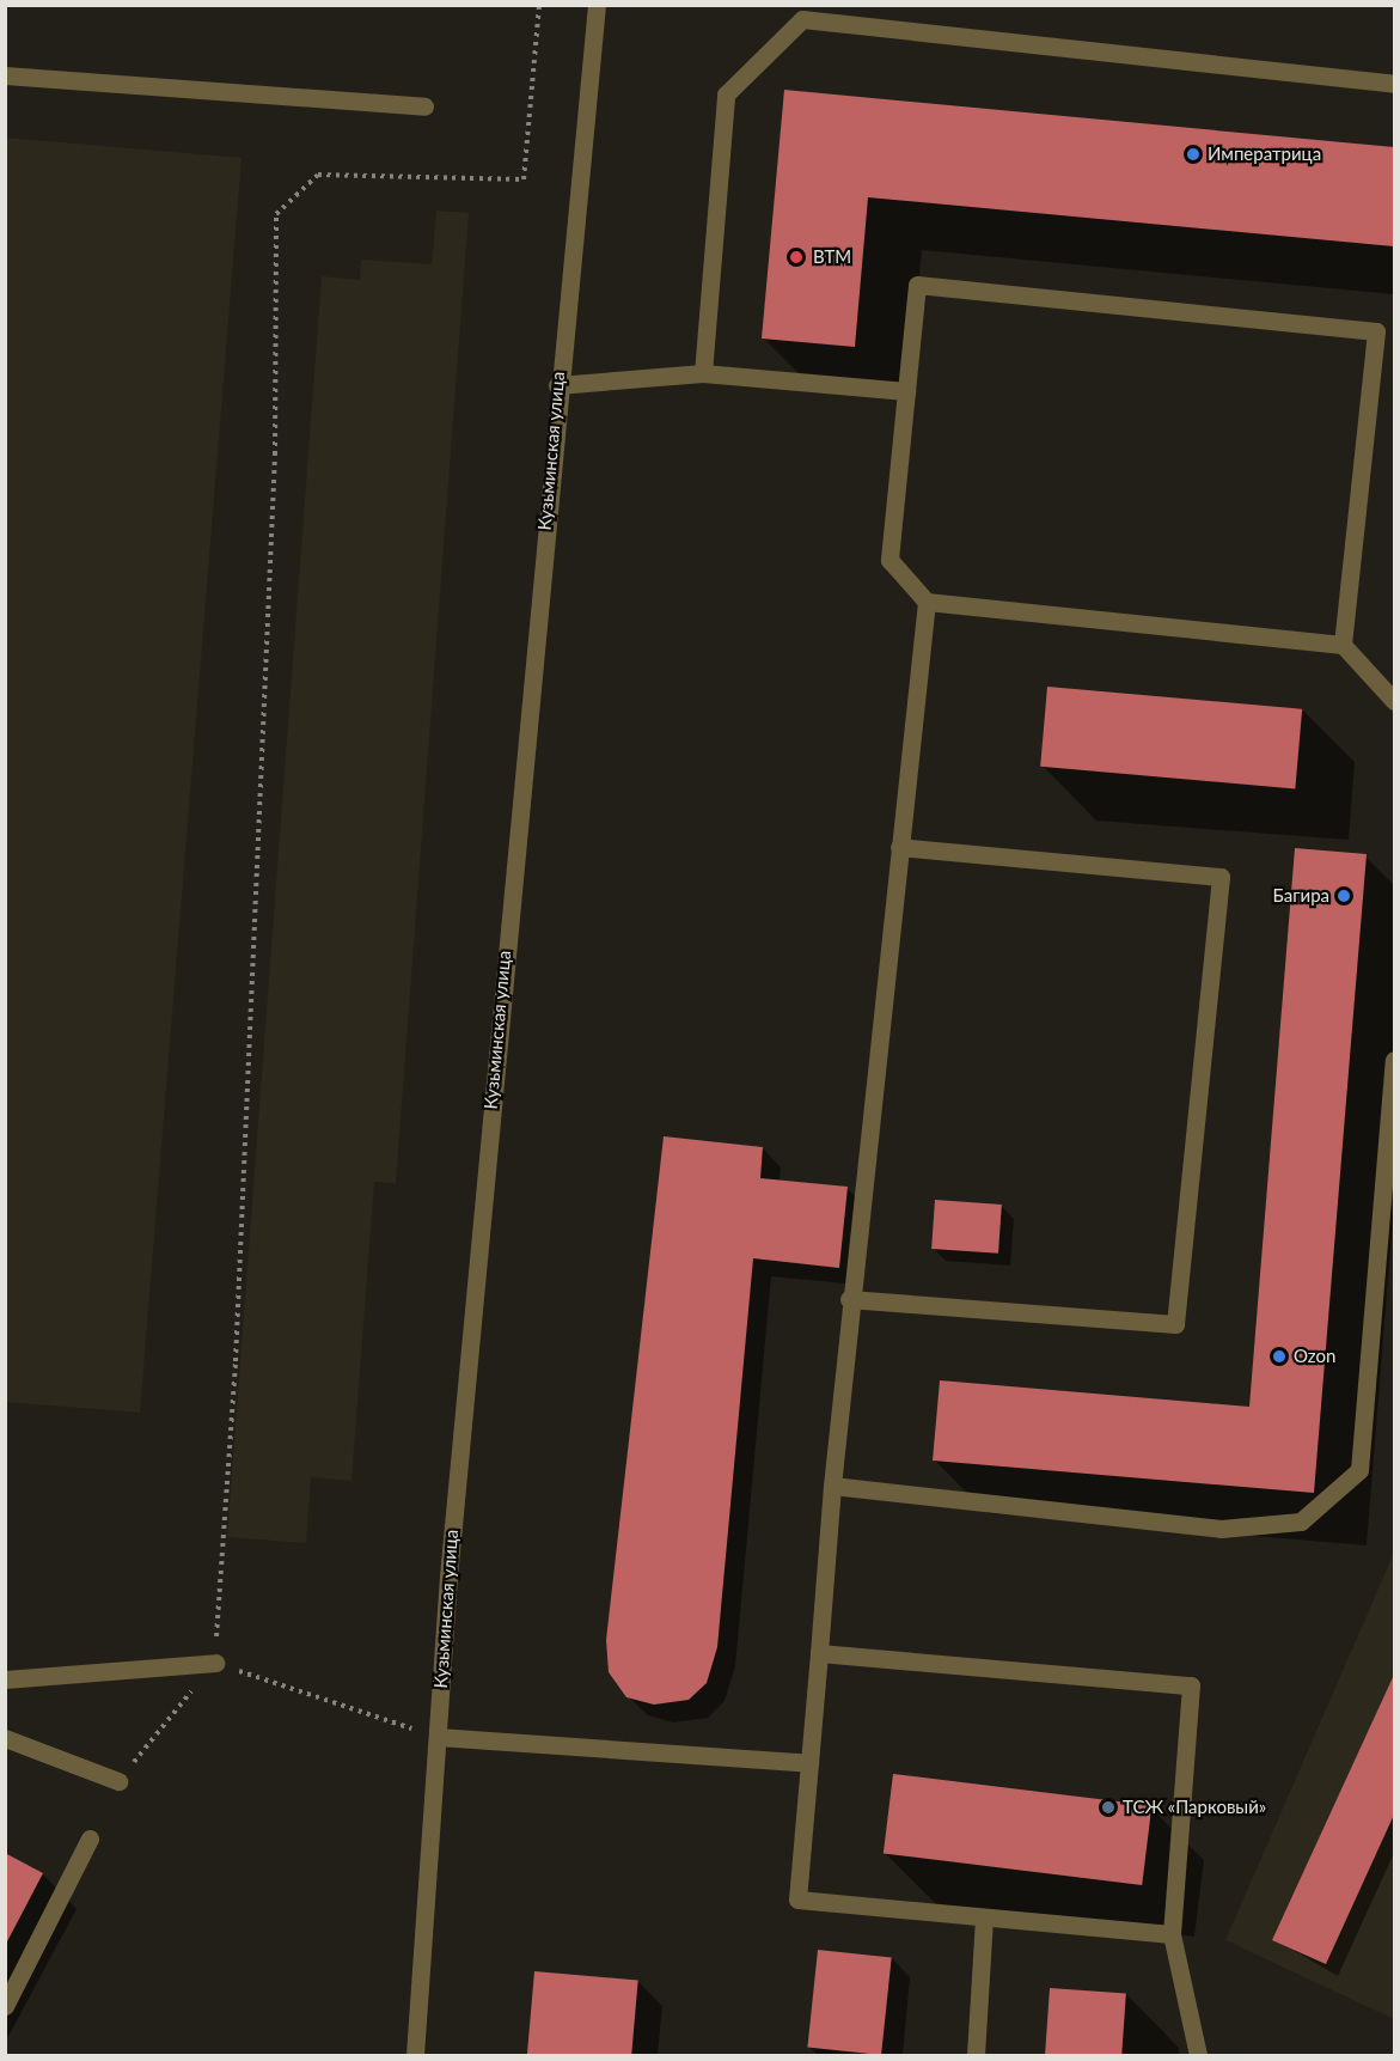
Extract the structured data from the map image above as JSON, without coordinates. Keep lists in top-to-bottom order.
{
  "streets": {
    "street": ["Кузьминская улица"]
  },
  "places": [
    "Императрица",
    "ВТМ",
    "Багира",
    "Ozon",
    "ТСЖ «Парковый»"
  ]
}
